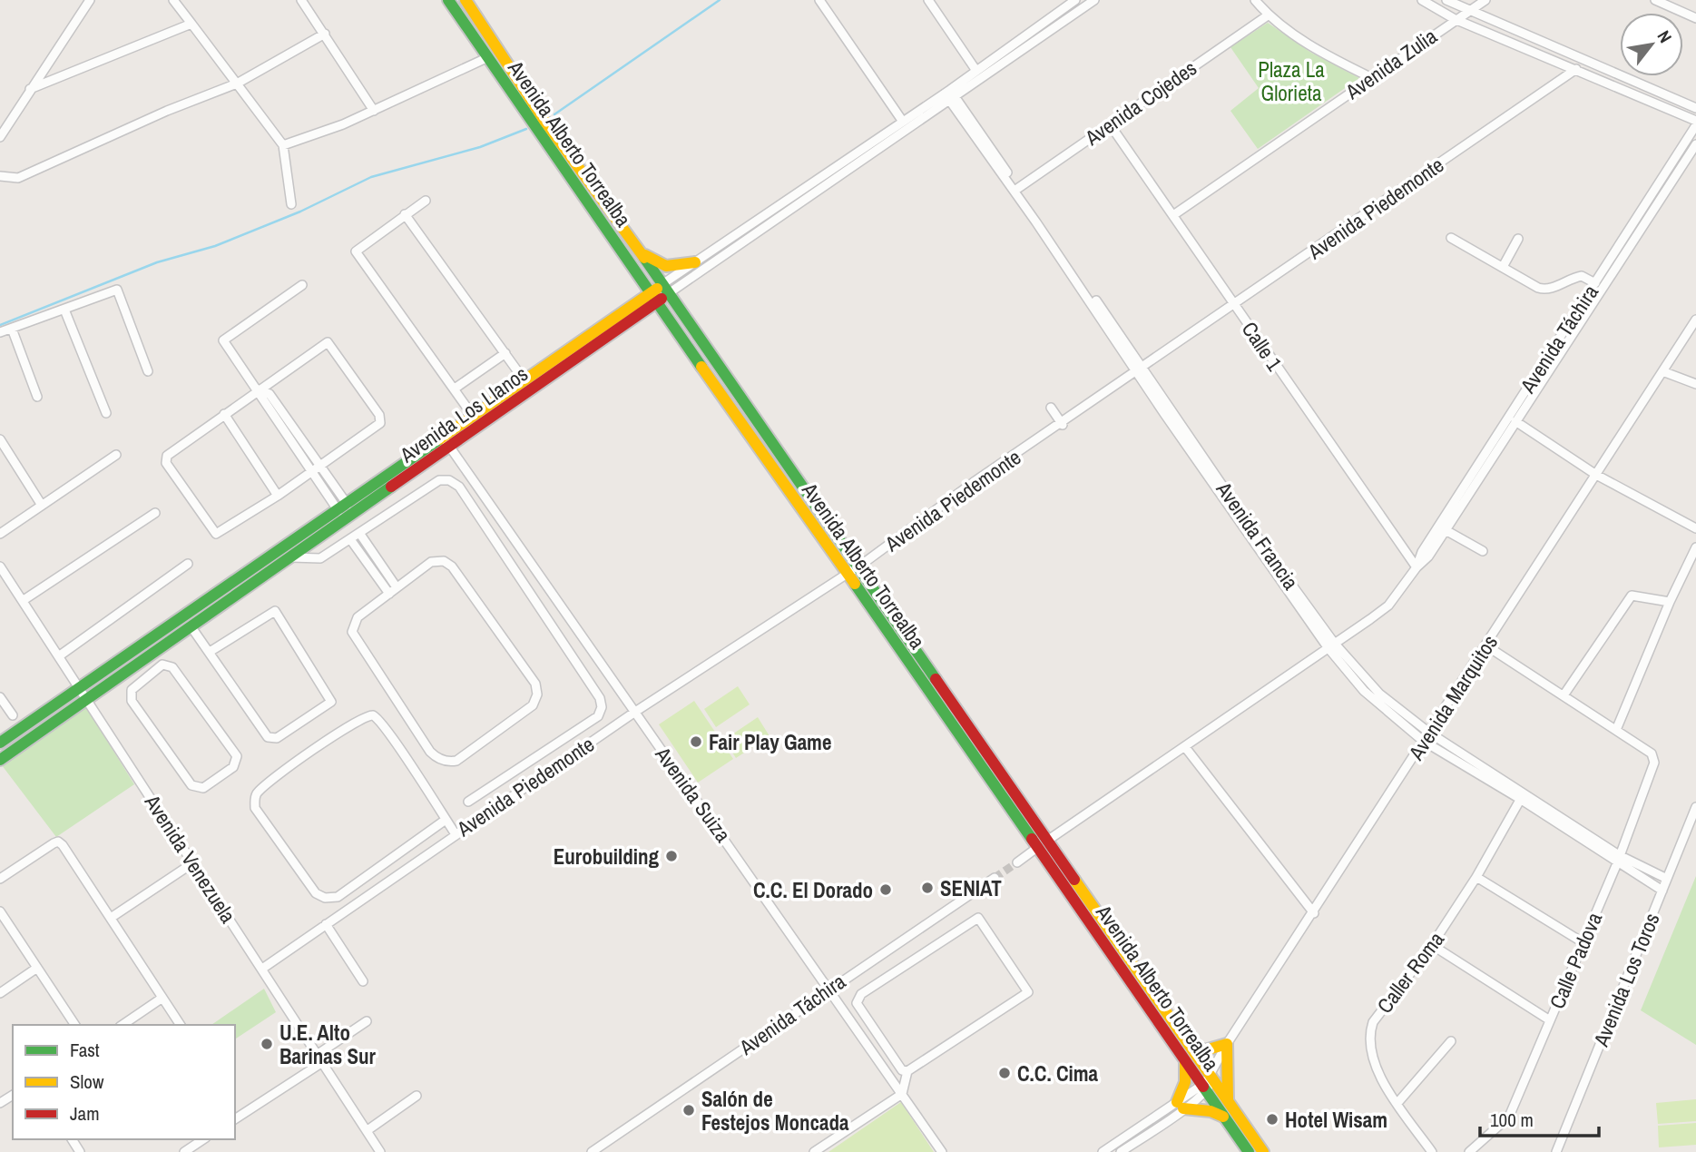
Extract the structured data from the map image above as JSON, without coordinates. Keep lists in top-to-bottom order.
{
  "streets": {
    "main road": ["Avenida Alberto Torrealba", "Avenida Los Llanos"],
    "street": [
      "Avenida Zulia",
      "Avenida Cojedes",
      "Avenida Piedemonte",
      "Avenida Táchira",
      "Calle 1",
      "Avenida Francia",
      "Avenida Marquitos",
      "Avenida Suiza",
      "Avenida Venezuela",
      "Calle Padova",
      "Caller Roma",
      "Avenida Los Toros"
    ]
  },
  "crossings": [
    ["Avenida Zulia", "Calle 1"],
    ["Avenida Cojedes", "Calle 1"],
    ["Avenida Cojedes", "Avenida Francia"],
    ["Avenida Alberto Torrealba", "Avenida Piedemonte"],
    ["Avenida Alberto Torrealba", "Avenida Los Llanos"],
    ["Avenida Alberto Torrealba", "Avenida Marquitos"],
    ["Avenida Piedemonte", "Calle 1"],
    ["Avenida Piedemonte", "Avenida Francia"],
    ["Avenida Piedemonte", "Avenida Suiza"],
    ["Avenida Piedemonte", "Avenida Venezuela"],
    ["Avenida Táchira", "Avenida Suiza"],
    ["Avenida Los Llanos", "Avenida Francia"],
    ["Avenida Los Llanos", "Avenida Suiza"],
    ["Avenida Los Llanos", "Avenida Venezuela"],
    ["Avenida Francia", "Avenida Marquitos"],
    ["Avenida Francia", "Calle Padova"],
    ["Avenida Francia", "Caller Roma"],
    ["Avenida Francia", "Avenida Los Toros"]
  ],
  "parks": ["Plaza La Glorieta"],
  "places": [
    "Fair Play Game",
    "Eurobuilding",
    "SENIAT",
    "C.C. El Dorado",
    "U.E. Alto Barinas Sur",
    "C.C. Cima",
    "Salón de Festejos Moncada",
    "Hotel Wisam"
  ],
  "legend": ["Fast", "Slow", "Jam"],
  "scale_bar": "100 m",
  "north": "top right"
}
